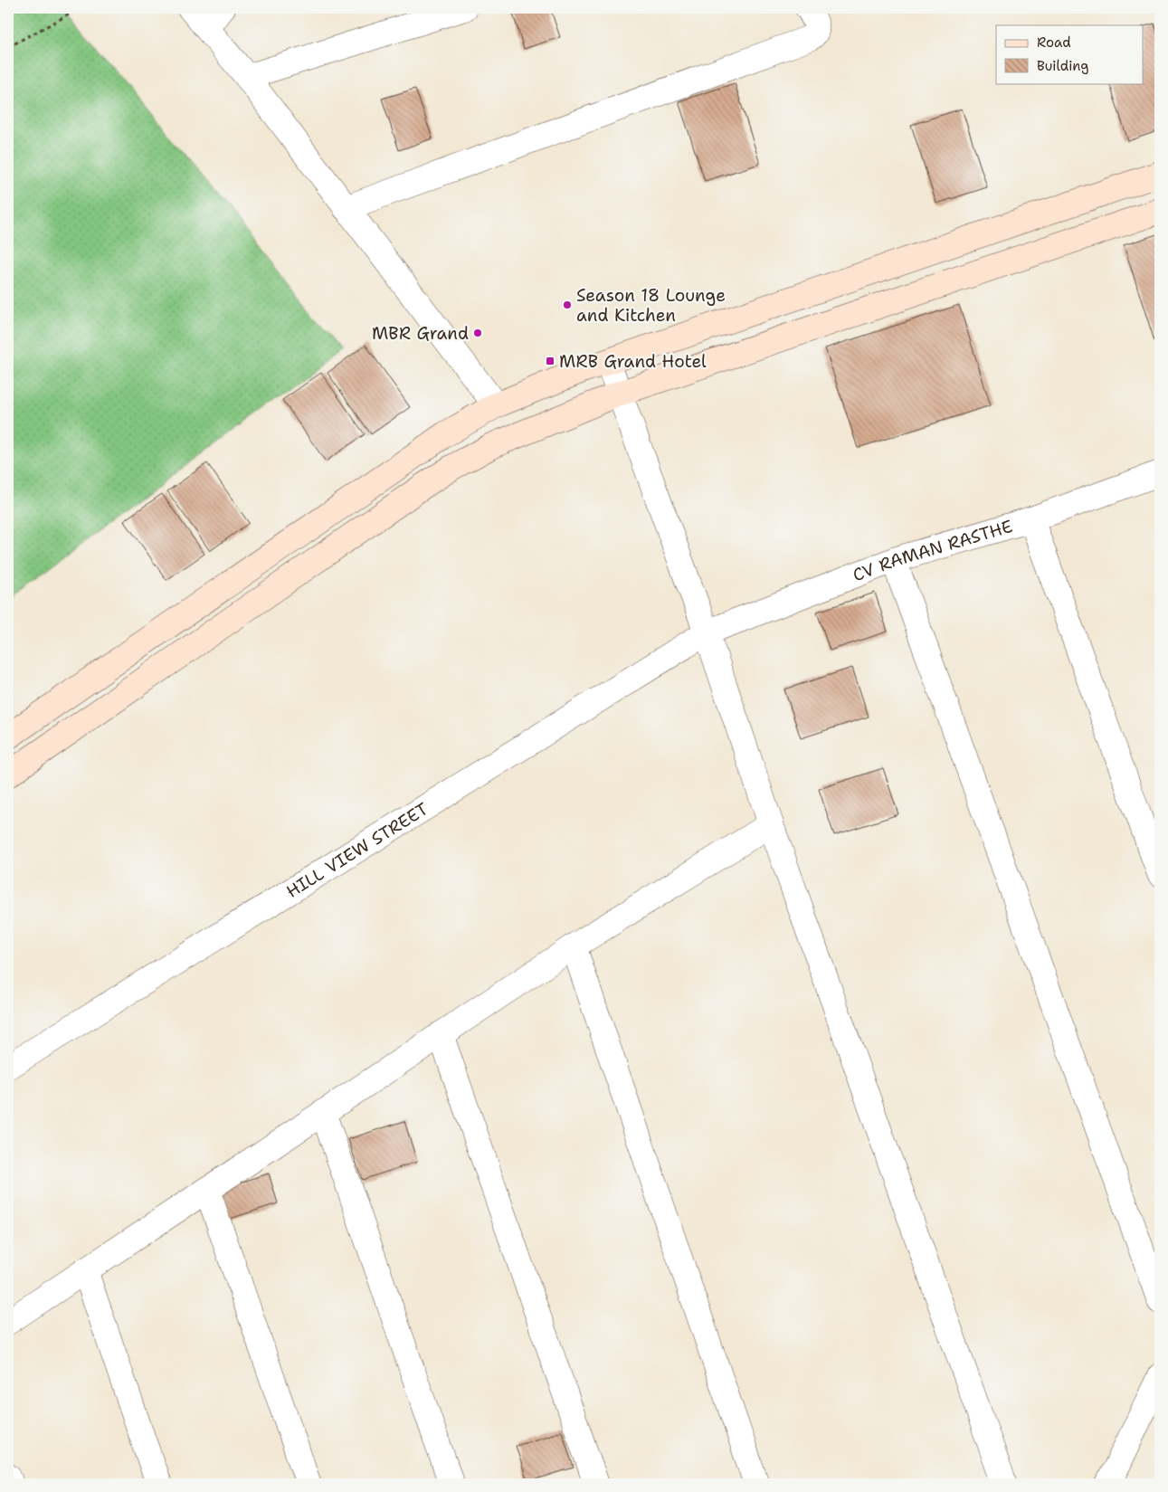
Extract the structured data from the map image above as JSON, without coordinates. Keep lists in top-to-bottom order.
{
  "streets": {
    "street": ["CV RAMAN RASTHE", "HILL VIEW STREET"]
  },
  "crossings": [
    ["CV RAMAN RASTHE", "HILL VIEW STREET"]
  ],
  "places": {
    "other": ["Season 18 Lounge and Kitchen", "MBR Grand"],
    "transit": ["MRB Grand Hotel"]
  },
  "legend": ["Road", "Building"]
}
